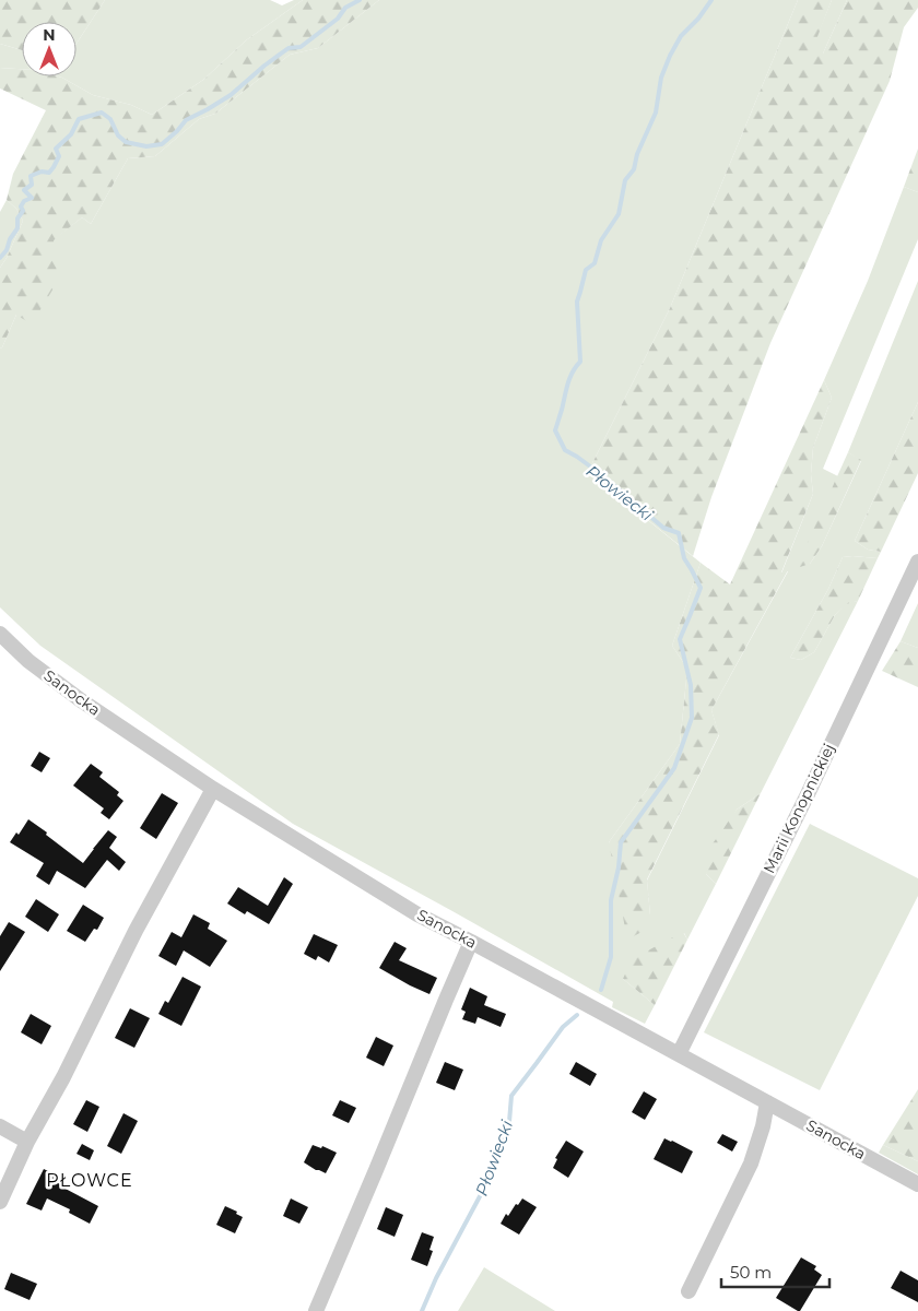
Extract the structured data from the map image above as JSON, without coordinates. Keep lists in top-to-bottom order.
{
  "streets": {
    "street": ["Sanocka", "Marii Konopnickiej"]
  },
  "crossings": [
    ["Sanocka", "Marii Konopnickiej"]
  ],
  "districts": ["PŁOWCE"],
  "water": ["Płowiecki"],
  "scale_bar": "50 m",
  "north": "top"
}
